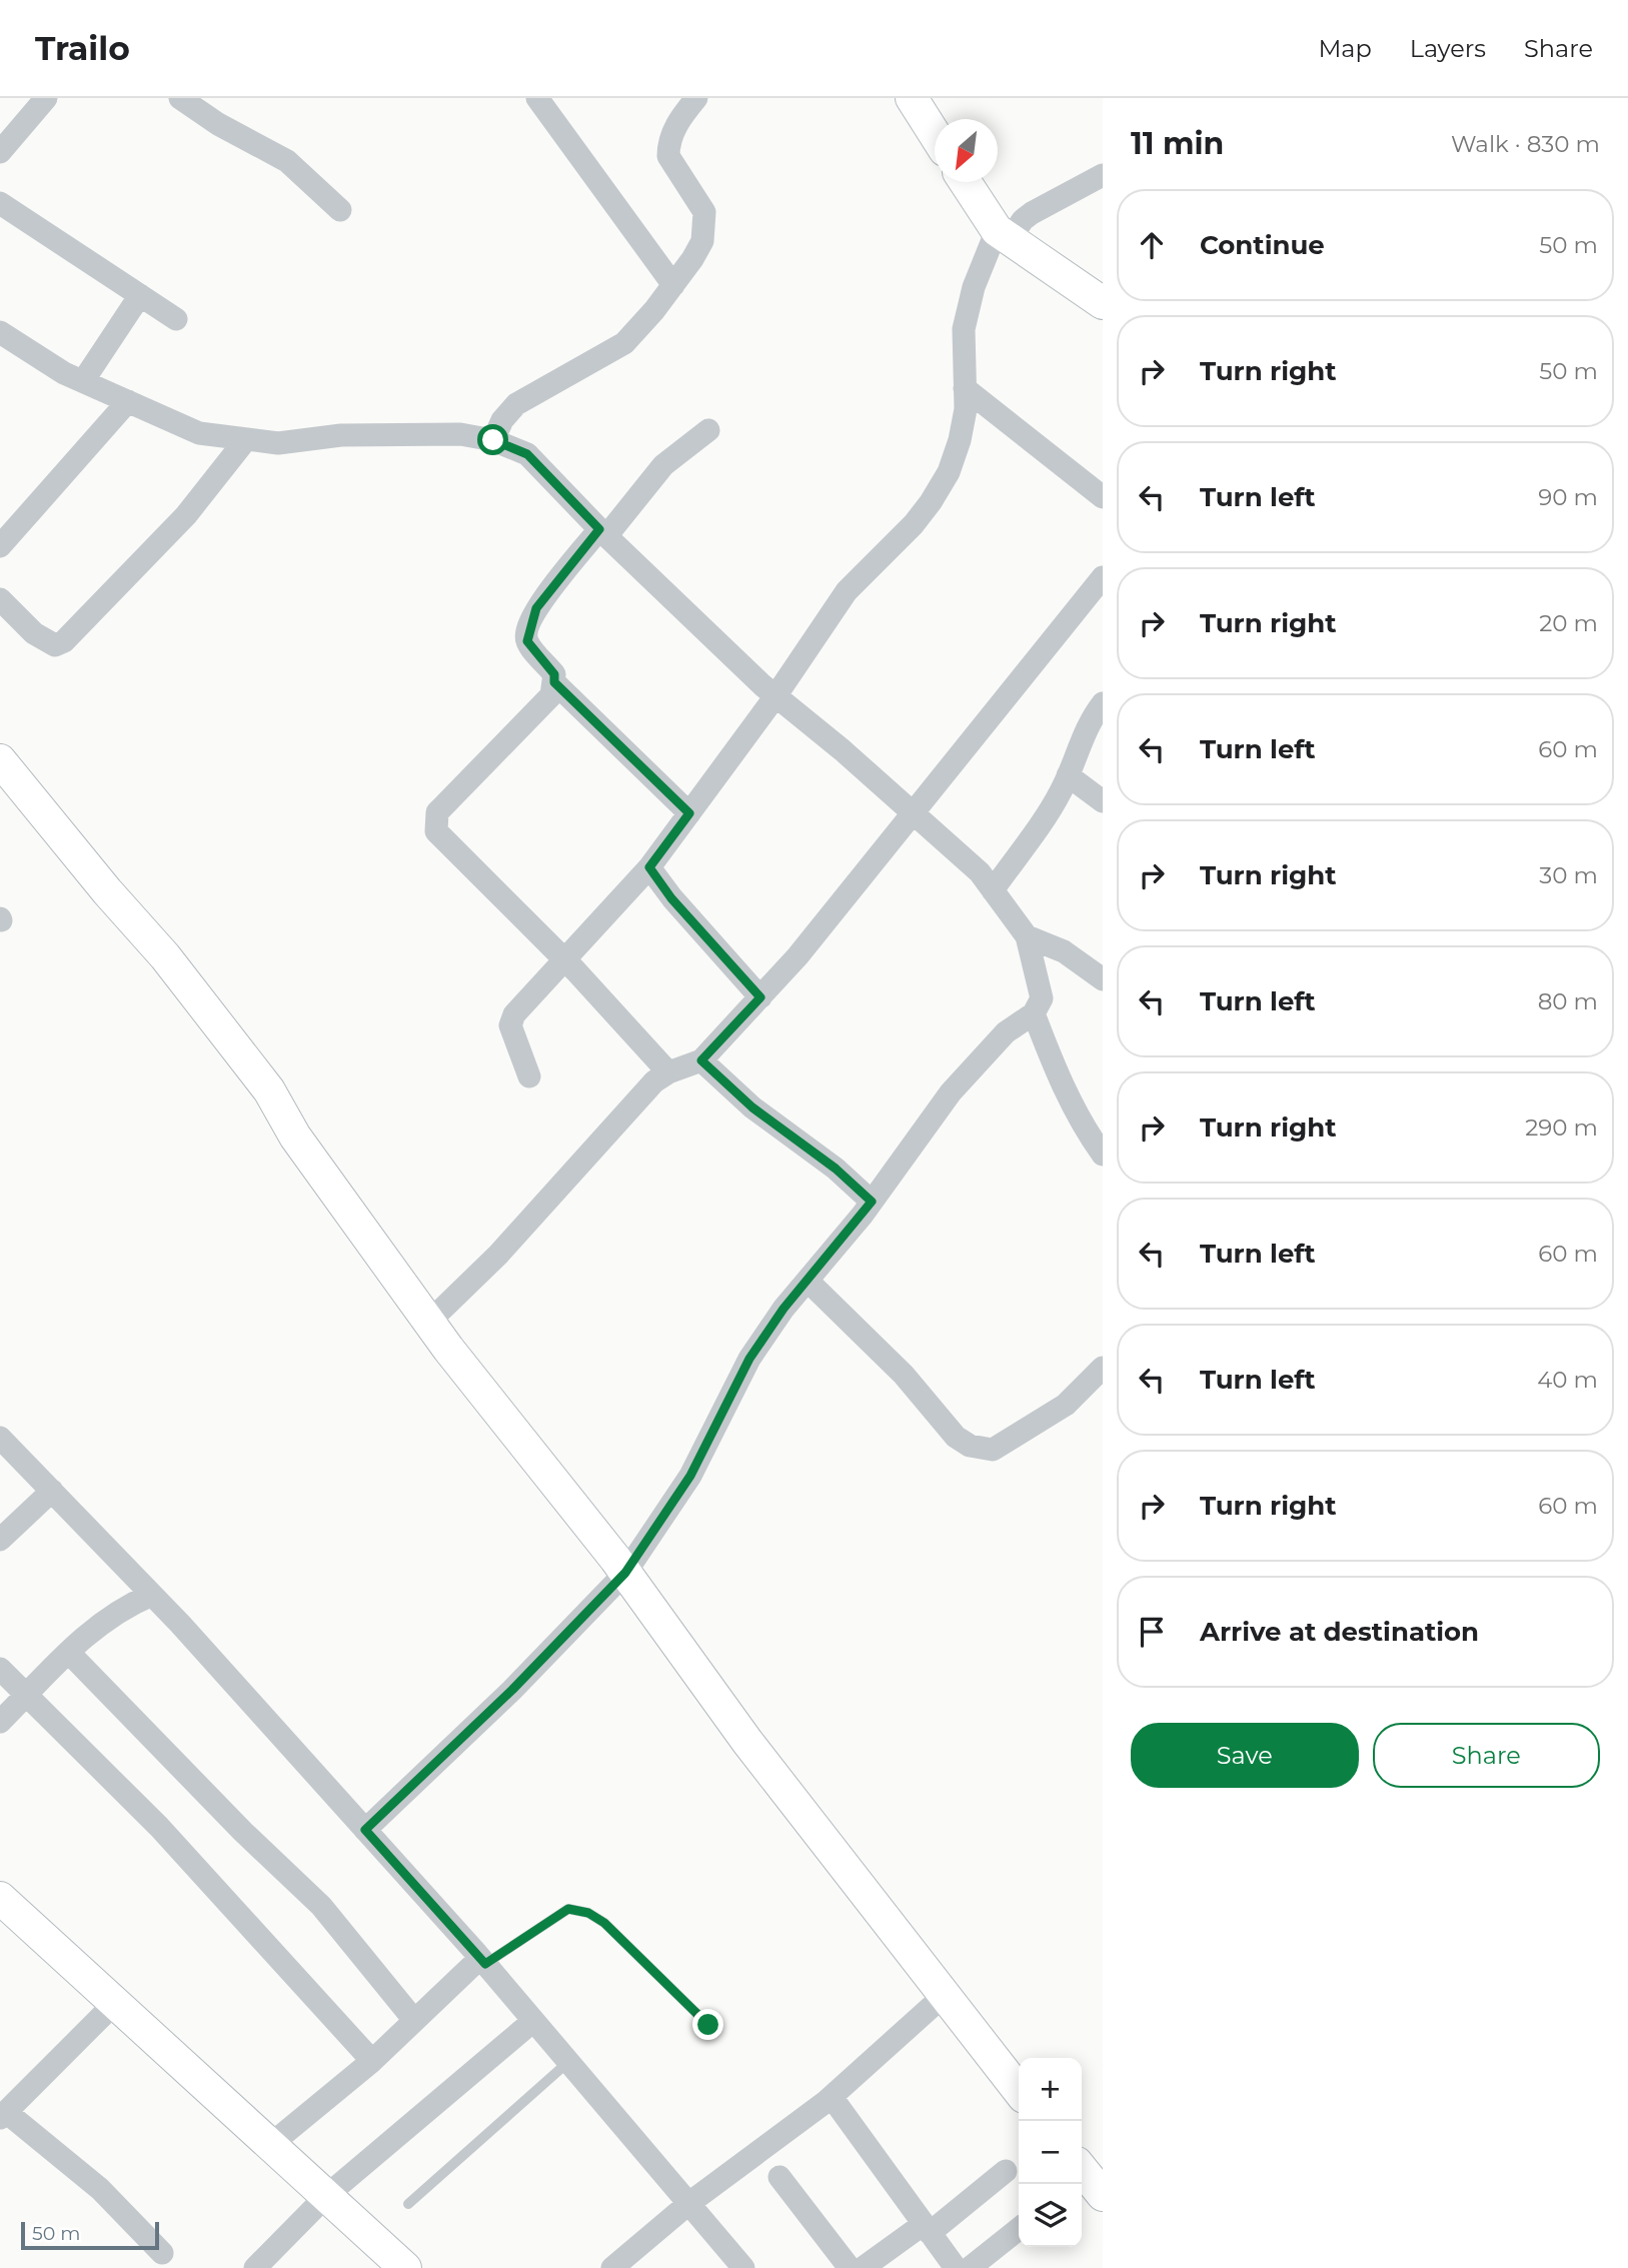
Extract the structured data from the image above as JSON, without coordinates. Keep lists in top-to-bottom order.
{
  "scale_bar": "50 m",
  "north": "bottom left",
  "page": {
    "header": "Trailo",
    "nav": ["Map", "Layers", "Share"],
    "heading": ["11 min", "Walk · 830 m"],
    "list": [
      ["Continue", "50 m"],
      ["Turn right", "50 m"],
      ["Turn left", "90 m"],
      ["Turn right", "20 m"],
      ["Turn left", "60 m"],
      ["Turn right", "30 m"],
      ["Turn left", "80 m"],
      ["Turn right", "290 m"],
      ["Turn left", "60 m"],
      ["Turn left", "40 m"],
      ["Turn right", "60 m"],
      "Arrive at destination"
    ],
    "buttons": ["Save", "Share"],
    "map_buttons": ["+", "−"],
    "scale": "50 m"
  }
}
